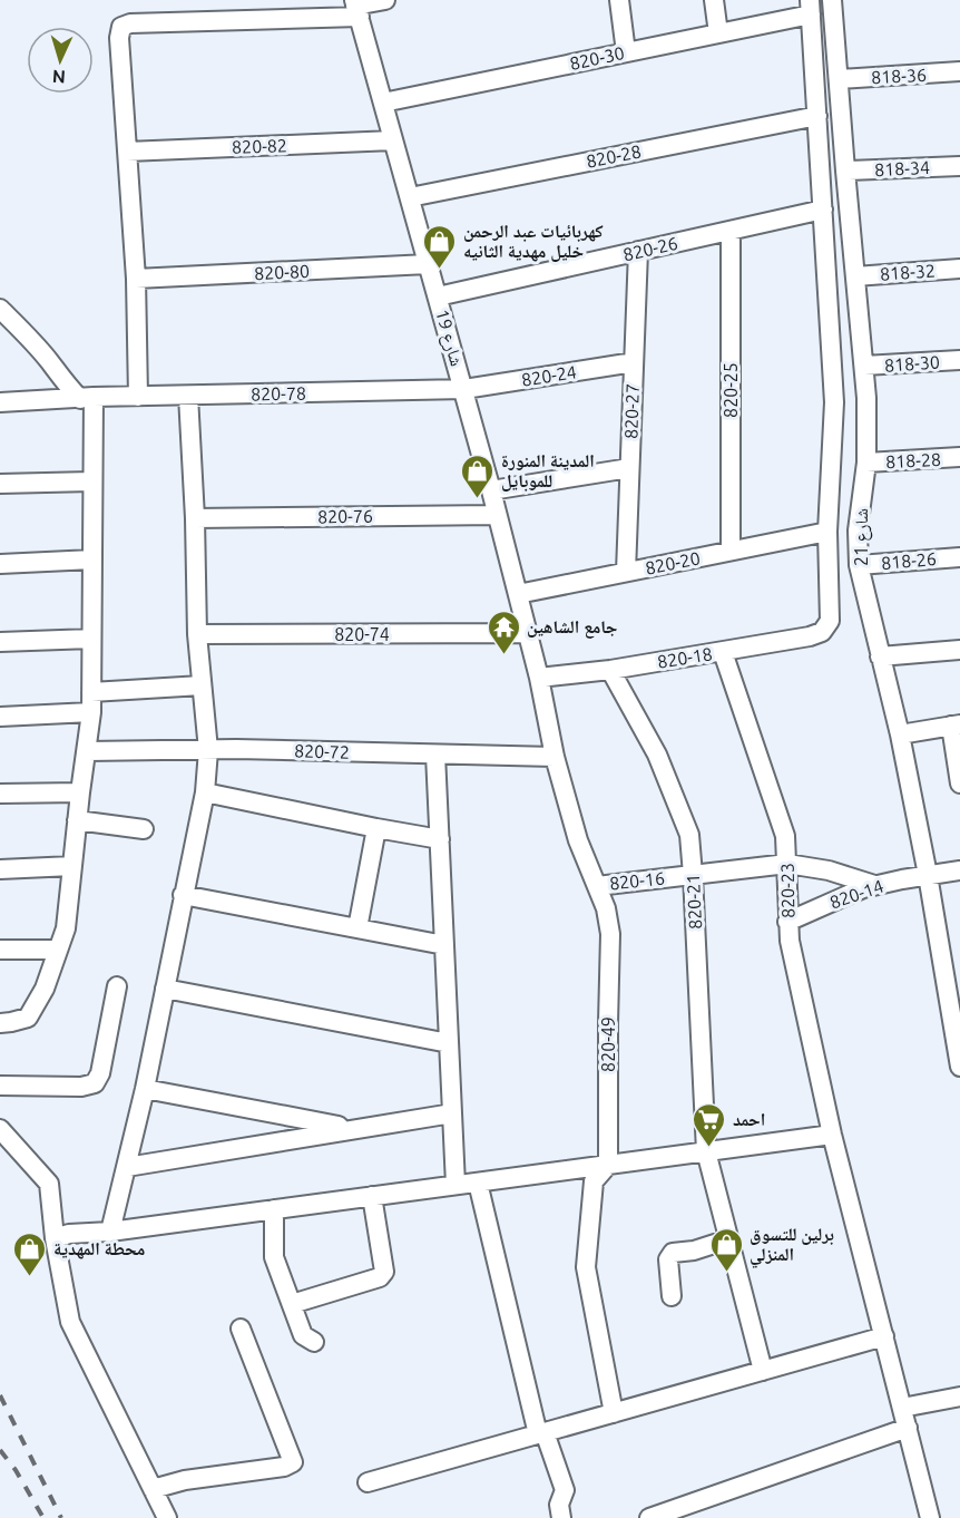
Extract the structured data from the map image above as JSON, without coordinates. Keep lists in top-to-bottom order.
{
  "streets": {
    "street": [
      "820-30",
      "818-36",
      "820-82",
      "820-28",
      "818-34",
      "820-26",
      "820-80",
      "818-32",
      "شارع 19",
      "818-30",
      "820-24",
      "820-25",
      "820-78",
      "820-27",
      "818-28",
      "820-76",
      "شارع 21",
      "818-26",
      "820-20",
      "820-74",
      "820-18",
      "820-72",
      "820-16",
      "820-23",
      "820-14",
      "820-21",
      "820-49"
    ]
  },
  "crossings": [
    ["820-30", "شارع 19"],
    ["820-30", "شارع 21"],
    ["818-36", "شارع 21"],
    ["820-82", "شارع 19"],
    ["820-28", "شارع 19"],
    ["820-28", "شارع 21"],
    ["818-34", "شارع 21"],
    ["820-26", "شارع 19"],
    ["820-26", "820-25"],
    ["820-26", "820-27"],
    ["820-26", "شارع 21"],
    ["820-80", "شارع 19"],
    ["818-32", "شارع 21"],
    ["شارع 19", "820-24"],
    ["شارع 19", "820-78"],
    ["شارع 19", "820-76"],
    ["شارع 19", "820-20"],
    ["شارع 19", "820-74"],
    ["شارع 19", "820-18"],
    ["شارع 19", "820-49"],
    ["818-30", "شارع 21"],
    ["820-24", "820-78"],
    ["820-24", "820-27"],
    ["820-25", "820-20"],
    ["820-27", "820-20"],
    ["818-28", "شارع 21"],
    ["شارع 21", "818-26"],
    ["شارع 21", "820-20"],
    ["شارع 21", "820-18"],
    ["شارع 21", "820-14"],
    ["820-18", "820-23"],
    ["820-18", "820-21"],
    ["820-18", "820-49"],
    ["820-72", "820-49"],
    ["820-16", "820-23"],
    ["820-16", "820-14"],
    ["820-16", "820-21"],
    ["820-16", "820-49"],
    ["820-23", "820-14"]
  ],
  "places": {
    "shop": [
      "كهربائيات عبد الرحمن خليل مهدية الثانيه",
      "المدينة المنورة للموبايل",
      "برلين للتسوق المنزلي",
      "محطة المهدية"
    ],
    "temple": ["جامع الشاهين"],
    "supermarket": ["احمد"]
  },
  "north": "bottom"
}
